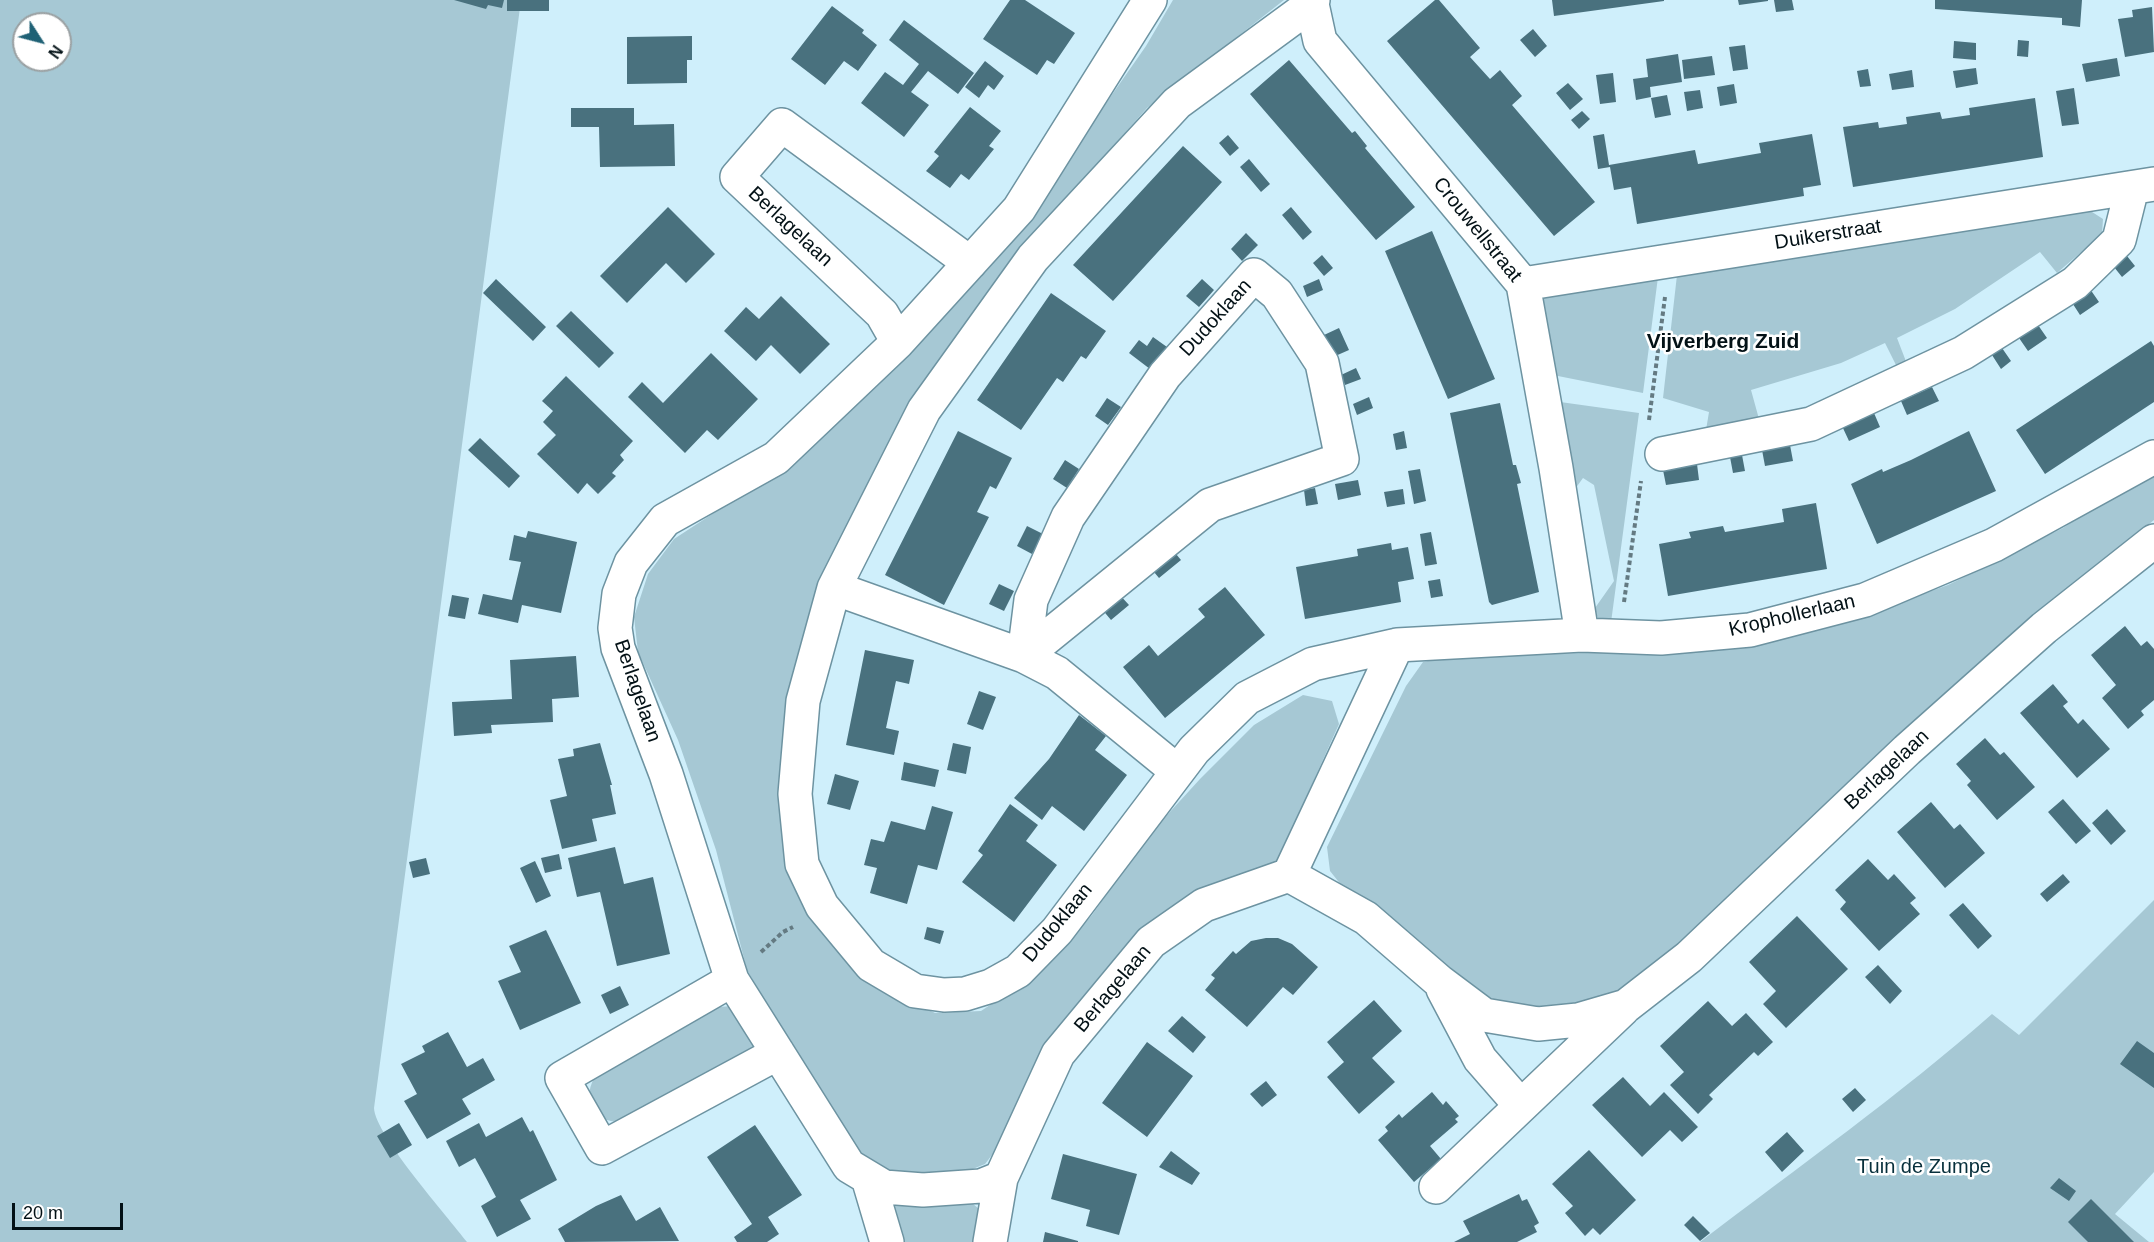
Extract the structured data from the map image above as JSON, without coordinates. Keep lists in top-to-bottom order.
{
  "streets": {
    "street": [
      "Berlagelaan",
      "Crouwellstraat",
      "Duikerstraat",
      "Dudoklaan",
      "Krophollerlaan"
    ]
  },
  "crossings": [
    ["Crouwellstraat", "Duikerstraat"],
    ["Crouwellstraat", "Dudoklaan"],
    ["Crouwellstraat", "Krophollerlaan"],
    ["Dudoklaan", "Krophollerlaan"]
  ],
  "districts": ["Vijverberg Zuid"],
  "parks": ["Tuin de Zumpe"],
  "scale_bar": "20 m",
  "north": "bottom right"
}
